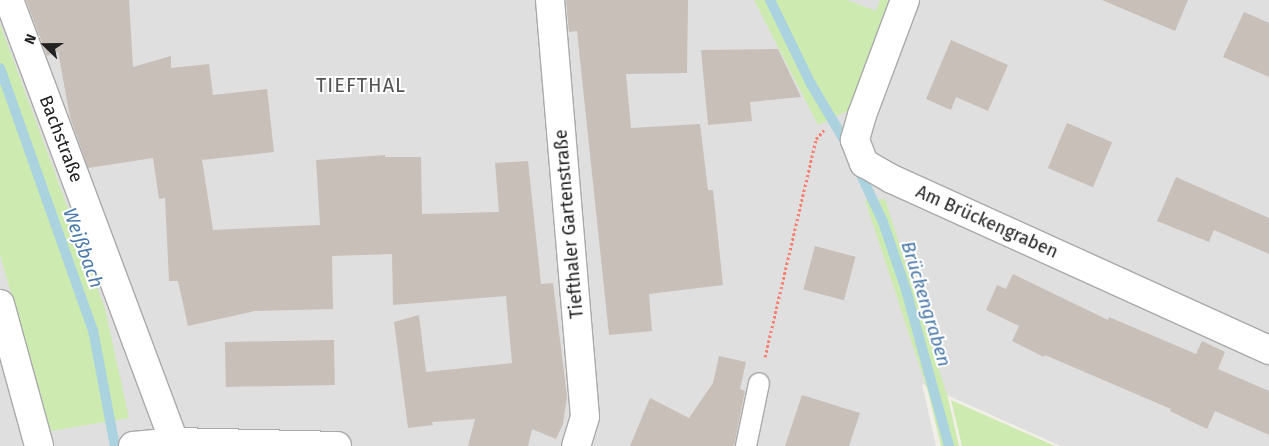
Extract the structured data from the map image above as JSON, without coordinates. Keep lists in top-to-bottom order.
{
  "streets": {
    "street": ["Bachstraße", "Am Brückengraben", "Tiefthaler Gartenstraße"]
  },
  "districts": ["TIEFTHAL"],
  "water": ["Weißbach", "Brückengraben"],
  "north": "left"
}
